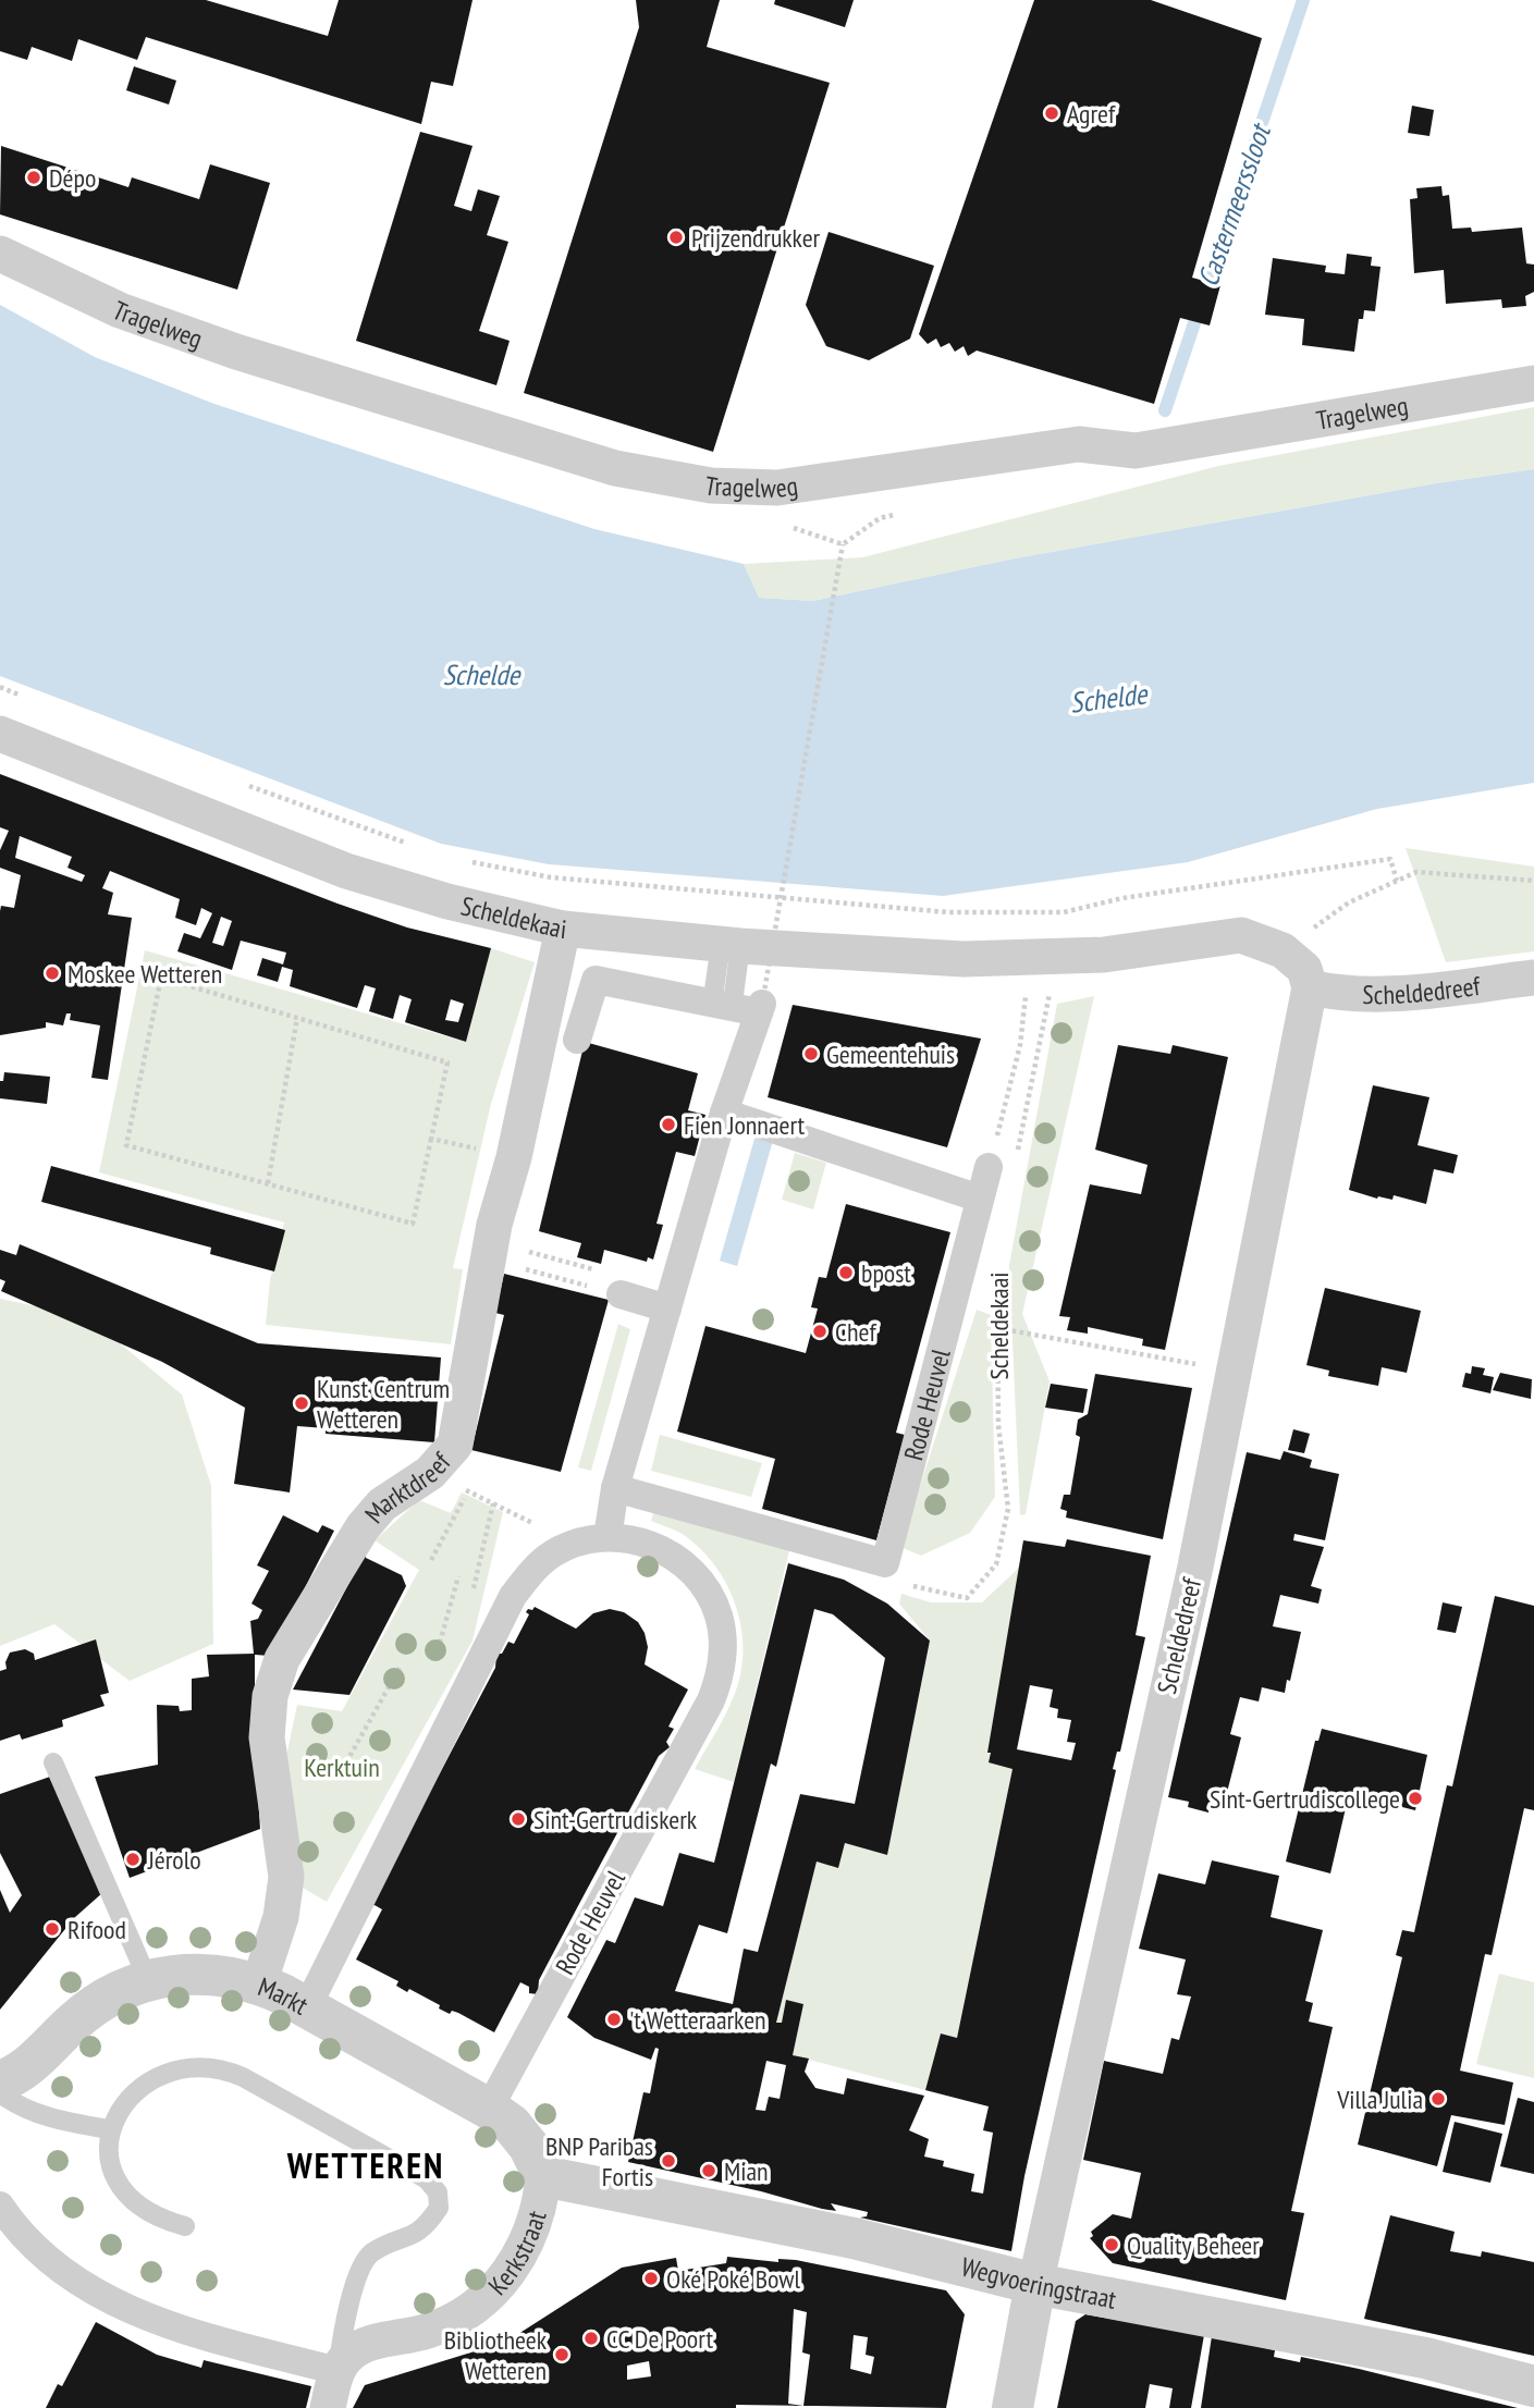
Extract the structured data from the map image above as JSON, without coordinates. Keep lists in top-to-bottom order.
{
  "streets": {
    "street": [
      "Tragelweg",
      "Scheldekaai",
      "Scheldedreef",
      "Rode Heuvel",
      "Marktdreef",
      "Markt",
      "Kerkstraat",
      "Wegvoeringstraat"
    ]
  },
  "crossings": [
    ["Scheldekaai", "Rode Heuvel"],
    ["Scheldekaai", "Marktdreef"],
    ["Scheldedreef", "Wegvoeringstraat"],
    ["Rode Heuvel", "Markt"],
    ["Marktdreef", "Markt"],
    ["Markt", "Kerkstraat"],
    ["Markt", "Wegvoeringstraat"],
    ["Kerkstraat", "Wegvoeringstraat"]
  ],
  "districts": ["WETTEREN"],
  "water": ["Castermeerssloot", "Schelde"],
  "parks": ["Kerktuin"],
  "places": [
    "Agref",
    "Dépo",
    "Prijzendrukker",
    "Moskee Wetteren",
    "Gemeentehuis",
    "Fien Jonnaert",
    "bpost",
    "Chef",
    "Kunst Centrum Wetteren",
    "Sint-Gertrudiscollege",
    "Sint-Gertrudiskerk",
    "Jérolo",
    "Rifood",
    "'t Wetteraarken",
    "Villa Julia",
    "BNP Paribas Fortis",
    "Mian",
    "Quality Beheer",
    "Oké Poké Bowl",
    "CC De Poort",
    "Bibliotheek Wetteren"
  ]
}
